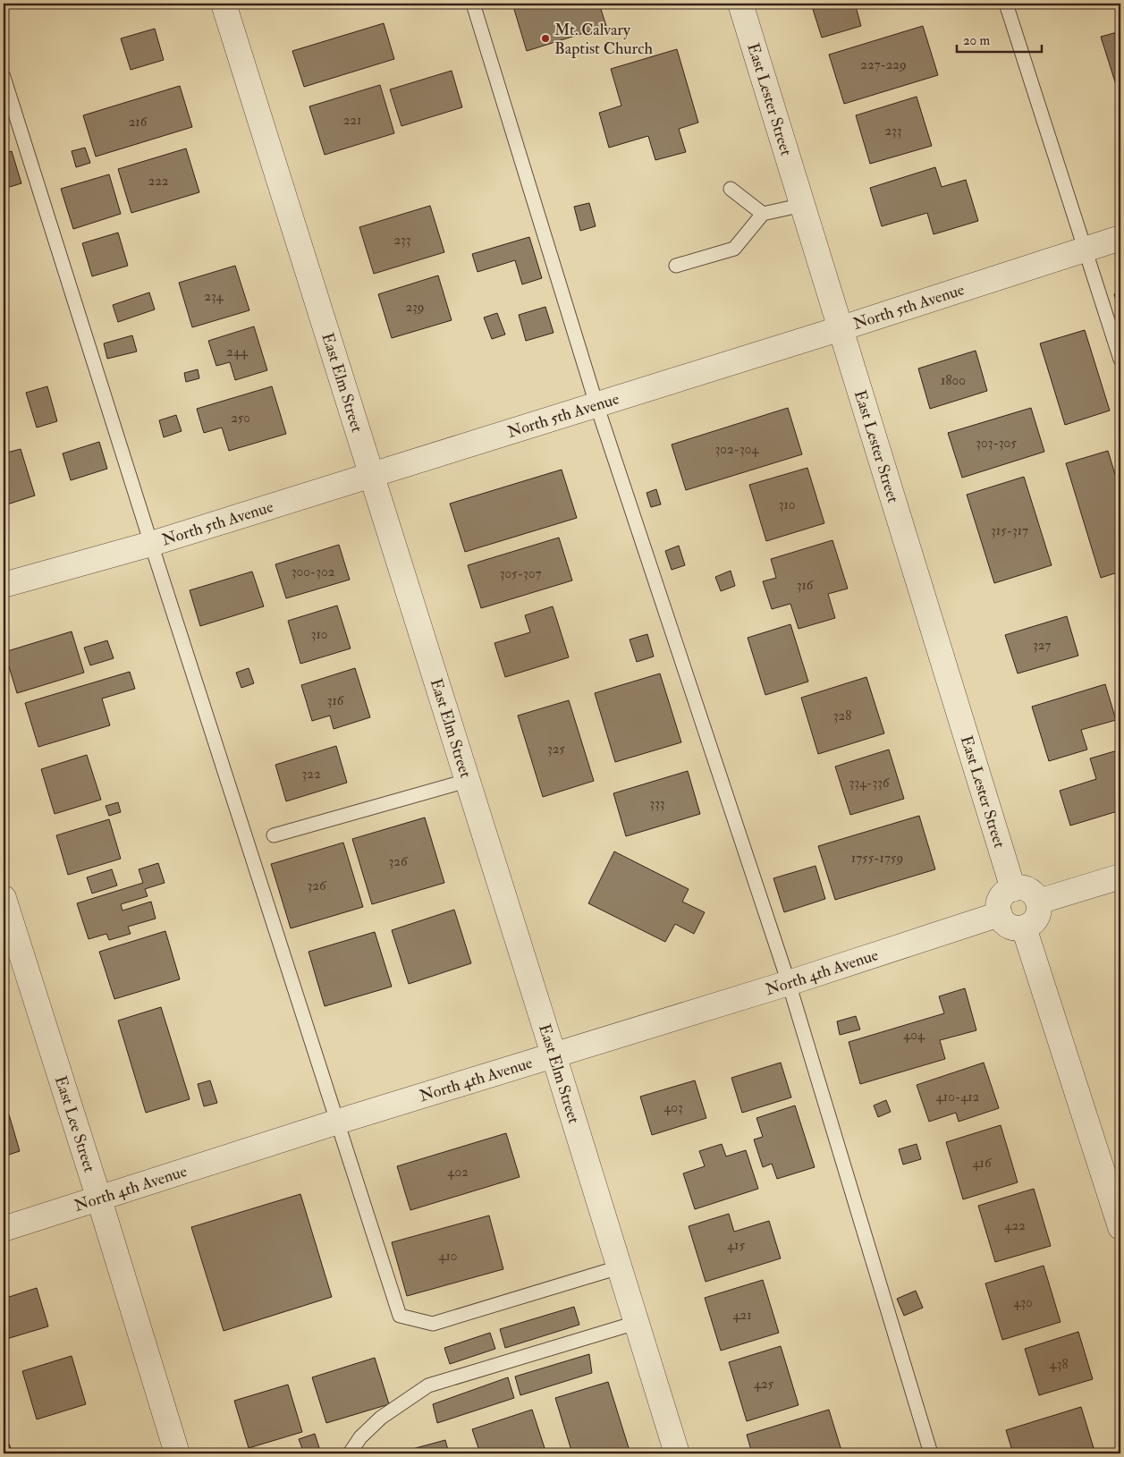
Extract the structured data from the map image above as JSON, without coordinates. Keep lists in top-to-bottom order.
{
  "streets": {
    "street": [
      "East Lester Street",
      "North 5th Avenue",
      "East Elm Street",
      "North 4th Avenue",
      "East Lee Street"
    ]
  },
  "crossings": [
    ["East Lester Street", "North 5th Avenue"],
    ["East Lester Street", "North 4th Avenue"],
    ["North 5th Avenue", "East Elm Street"],
    ["East Elm Street", "North 4th Avenue"],
    ["North 4th Avenue", "East Lee Street"]
  ],
  "places": ["Mt. Calvary Baptist Church"],
  "house_numbers": [
    "227-229",
    "221",
    "216",
    "233",
    "222",
    "233",
    "234",
    "239",
    "244",
    "1800",
    "250",
    "303-305",
    "302-304",
    "310",
    "315-317",
    "300-302",
    "305-307",
    "316",
    "310",
    "327",
    "316",
    "328",
    "325",
    "322",
    "334-336",
    "333",
    "1755-1759",
    "326",
    "326",
    "404",
    "410-412",
    "403",
    "416",
    "402",
    "422",
    "415",
    "410",
    "430",
    "421",
    "438",
    "425"
  ],
  "scale_bar": "20 m"
}
